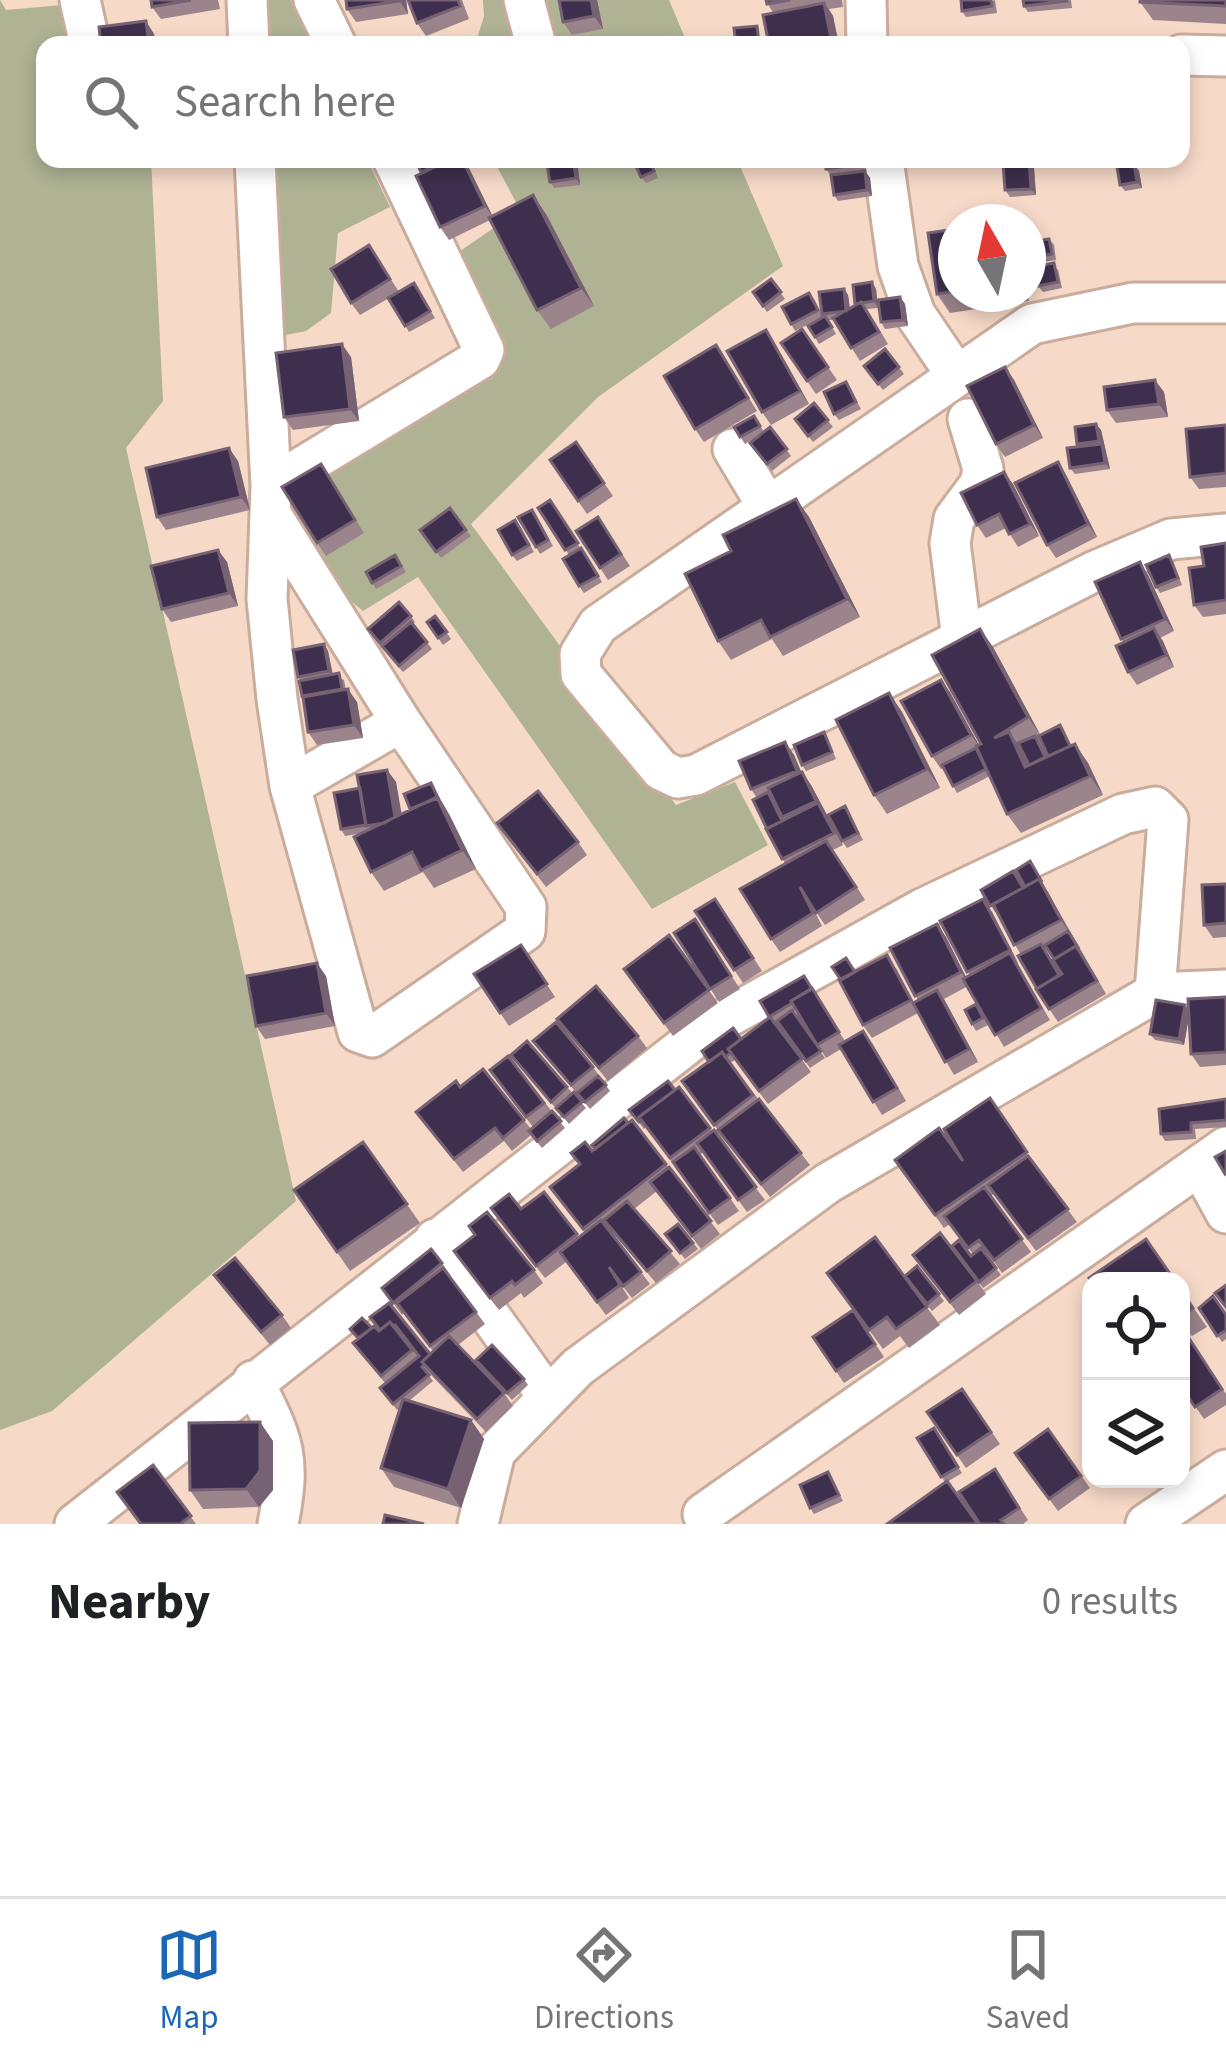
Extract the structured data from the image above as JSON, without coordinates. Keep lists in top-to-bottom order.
{
  "north": "top",
  "page": {
    "search": "Search here",
    "heading": ["Nearby", "0 results"],
    "nav": ["Map", "Directions", "Saved"]
  }
}
